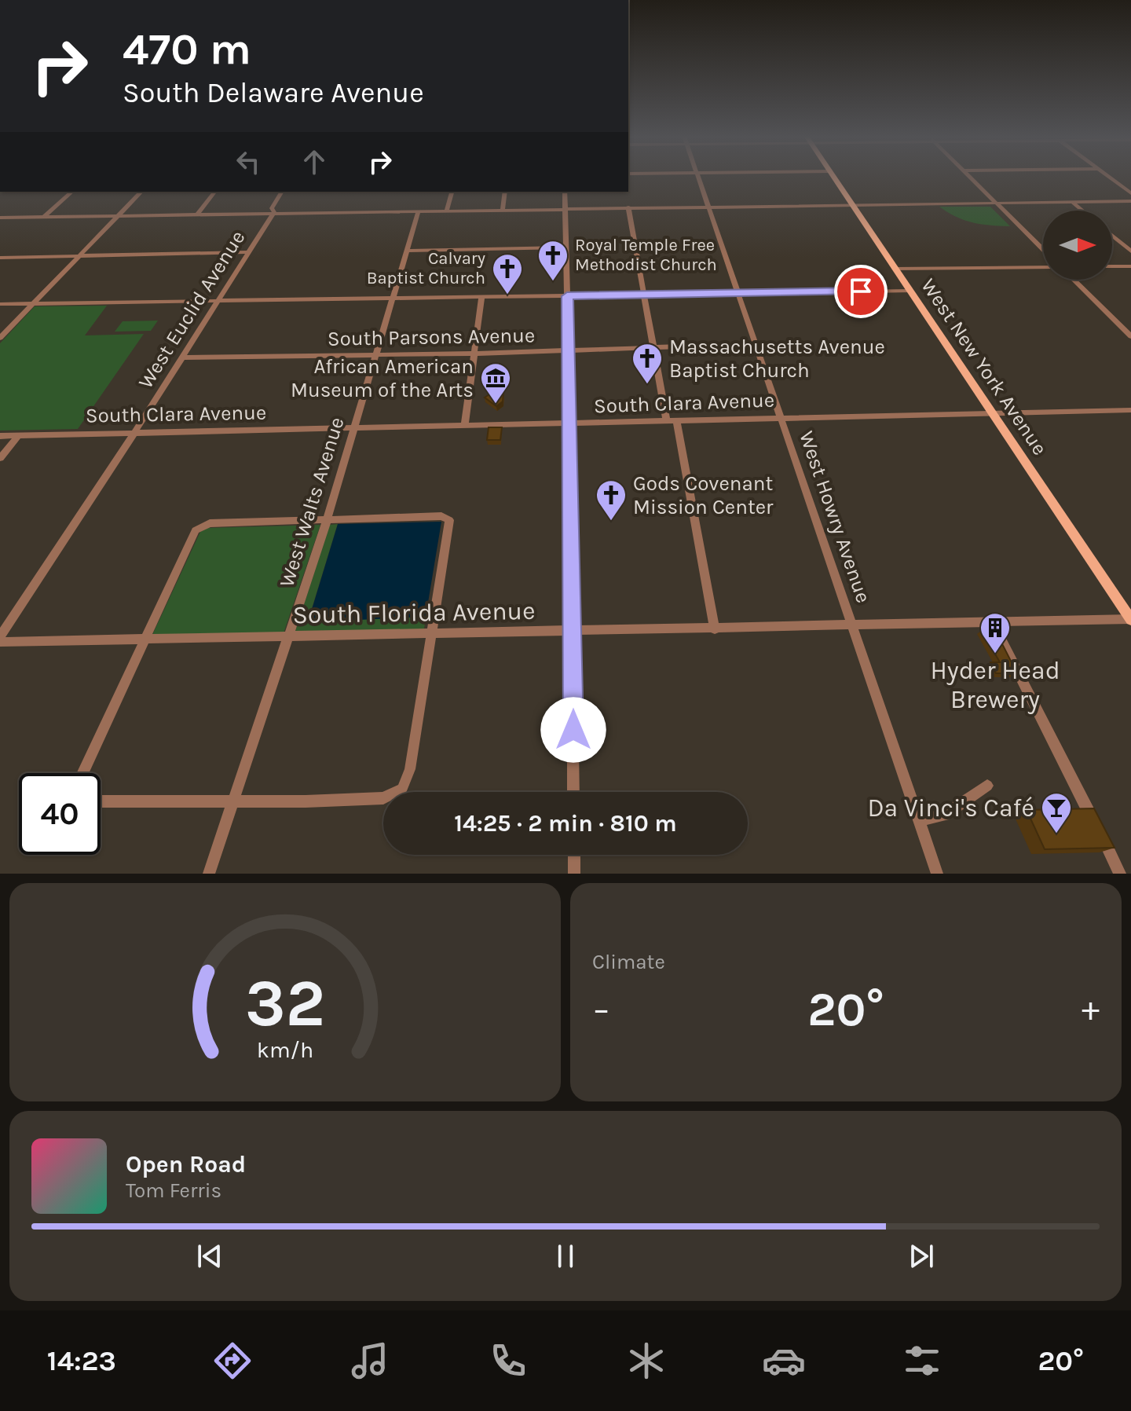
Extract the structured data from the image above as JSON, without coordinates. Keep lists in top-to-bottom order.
{
  "streets": {
    "main road": ["West New York Avenue"],
    "street": [
      "West Euclid Avenue",
      "South Parsons Avenue",
      "South Clara Avenue",
      "West Walts Avenue",
      "West Howry Avenue",
      "South Florida Avenue"
    ]
  },
  "crossings": [
    ["West Euclid Avenue", "South Parsons Avenue"],
    ["West Euclid Avenue", "South Clara Avenue"],
    ["South Parsons Avenue", "West Walts Avenue"],
    ["South Parsons Avenue", "West Howry Avenue"],
    ["West New York Avenue", "South Clara Avenue"],
    ["West New York Avenue", "South Florida Avenue"],
    ["South Clara Avenue", "West Walts Avenue"],
    ["South Clara Avenue", "West Howry Avenue"],
    ["West Walts Avenue", "South Florida Avenue"],
    ["West Howry Avenue", "South Florida Avenue"]
  ],
  "places": {
    "church": [
      "Royal Temple Free Methodist Church",
      "Calvary Baptist Church",
      "Massachusetts Avenue Baptist Church",
      "Gods Covenant Mission Center"
    ],
    "museum": ["African American Museum of the Arts"],
    "building": ["Hyder Head Brewery"],
    "bar": ["Da Vinci's Café"]
  },
  "north": "right",
  "page": {
    "turn": ["470 m", "South Delaware Avenue"],
    "limit": "40",
    "trip": "14:25 · 2 min · 810 m",
    "tile": "Climate",
    "heat": ["−", "20°", "+"],
    "song": ["Open Road", "Tom Ferris"],
    "tabs": ["14:23", "20°"],
    "gauge": ["32", "km/h"]
  }
}
